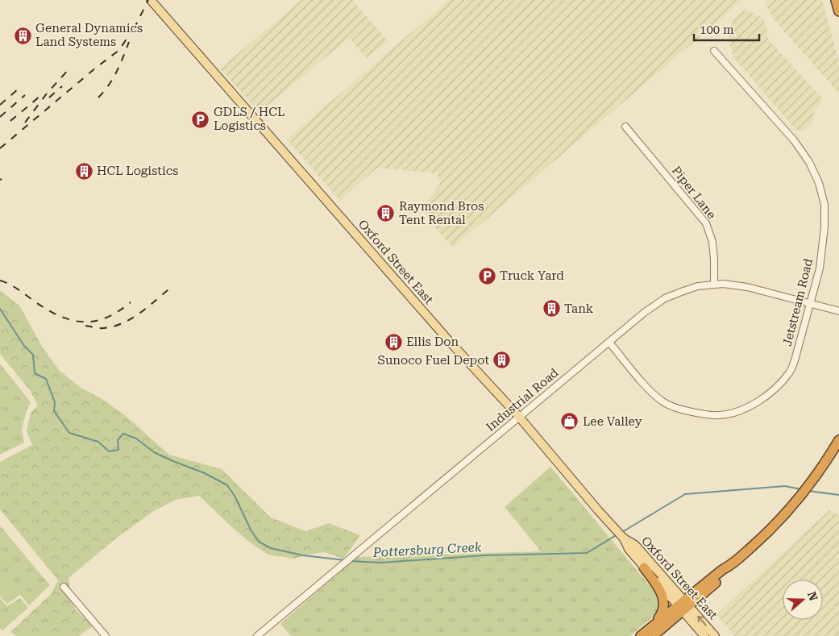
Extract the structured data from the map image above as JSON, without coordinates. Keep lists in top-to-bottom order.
{
  "streets": {
    "main road": ["Oxford Street East"],
    "street": ["Piper Lane", "Jetstream Road", "Industrial Road"]
  },
  "crossings": [
    ["Piper Lane", "Industrial Road"],
    ["Oxford Street East", "Industrial Road"],
    ["Jetstream Road", "Industrial Road"]
  ],
  "water": ["Pottersburg Creek"],
  "places": {
    "building": [
      "General Dynamics Land Systems",
      "HCL Logistics",
      "Raymond Bros Tent Rental",
      "Tank",
      "Ellis Don",
      "Sunoco Fuel Depot"
    ],
    "parking": ["GDLS / HCL Logistics", "Truck Yard"],
    "shop": ["Lee Valley"]
  },
  "scale_bar": "100 m",
  "north": "right"
}
